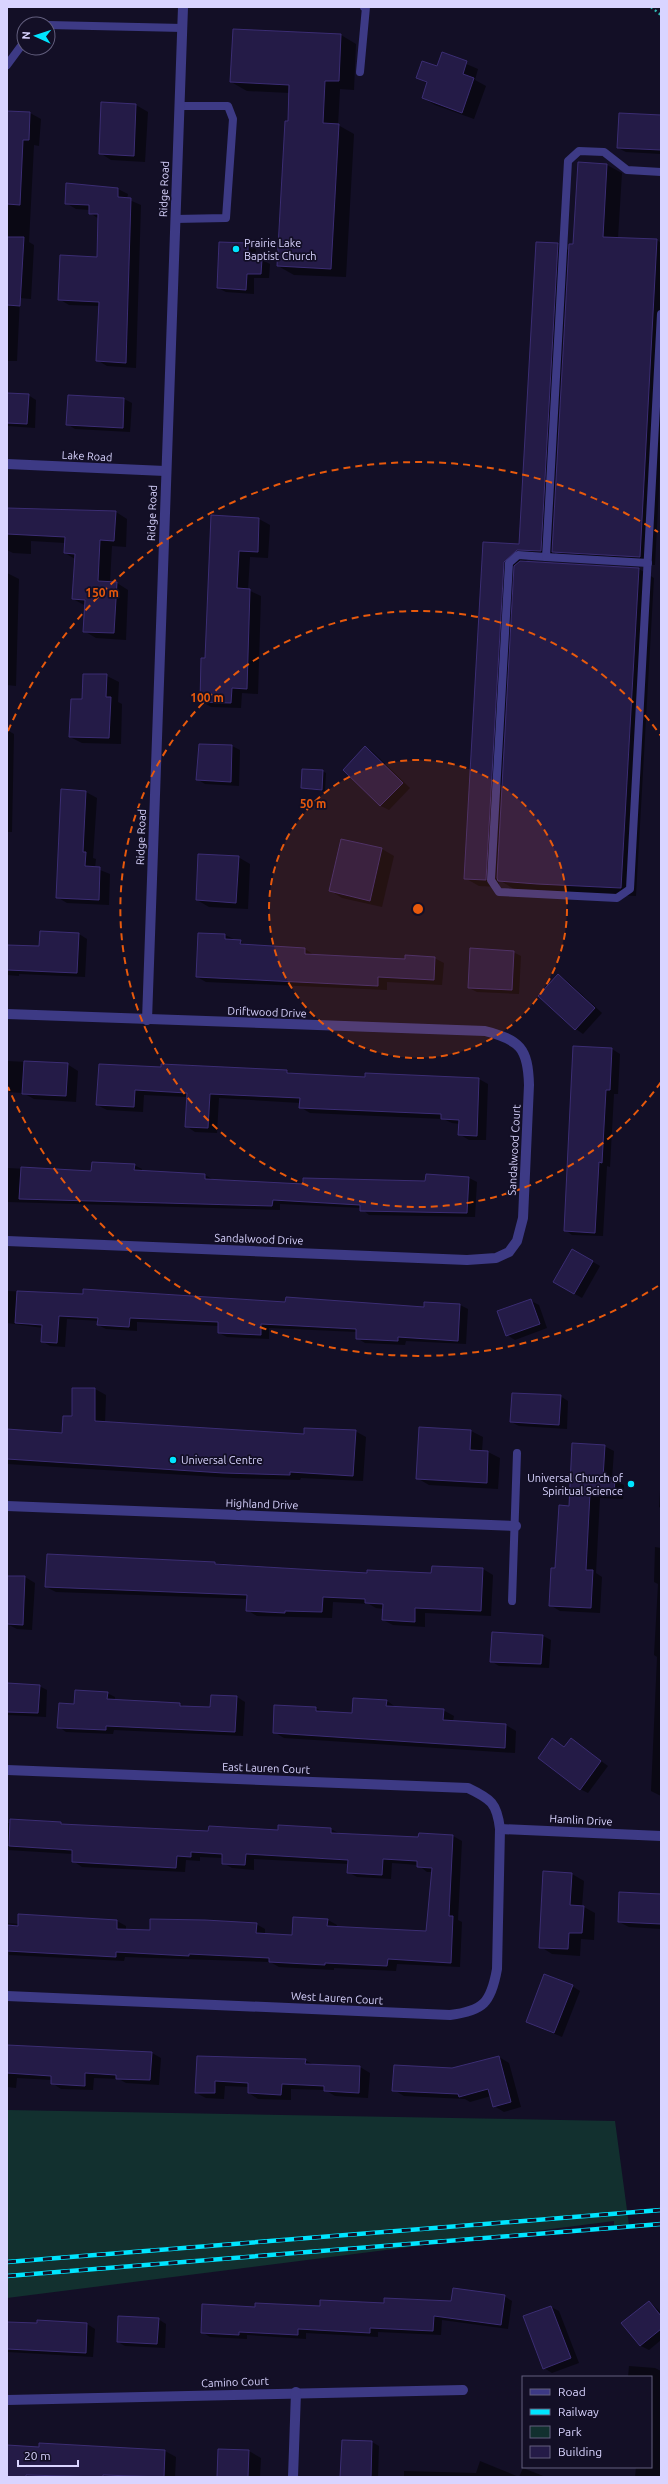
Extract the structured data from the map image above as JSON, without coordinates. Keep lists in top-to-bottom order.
{
  "streets": {
    "street": [
      "Ridge Road",
      "Lake Road",
      "Driftwood Drive",
      "Sandalwood Court",
      "Sandalwood Drive",
      "Highland Drive",
      "East Lauren Court",
      "Hamlin Drive",
      "West Lauren Court",
      "Camino Court"
    ]
  },
  "crossings": [
    ["Ridge Road", "Lake Road"],
    ["Ridge Road", "Driftwood Drive"],
    ["Driftwood Drive", "Sandalwood Court"],
    ["Sandalwood Court", "Sandalwood Drive"],
    ["East Lauren Court", "Hamlin Drive"],
    ["East Lauren Court", "West Lauren Court"],
    ["Hamlin Drive", "West Lauren Court"]
  ],
  "places": ["Prairie Lake Baptist Church", "Universal Centre", "Universal Church of Spiritual Science"],
  "legend": [
    "Road",
    "Railway",
    "Park",
    "Building"
  ],
  "scale_bar": "20 m",
  "north": "left",
  "rings": ["150 m", "100 m", "50 m"]
}
